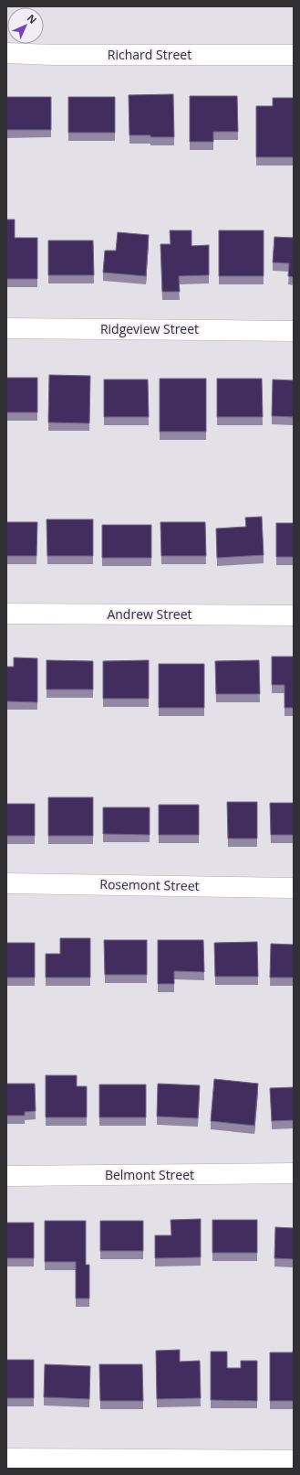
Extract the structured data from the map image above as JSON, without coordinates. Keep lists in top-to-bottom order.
{
  "streets": {
    "street": [
      "Richard Street",
      "Ridgeview Street",
      "Andrew Street",
      "Rosemont Street",
      "Belmont Street"
    ]
  },
  "north": "top right"
}
